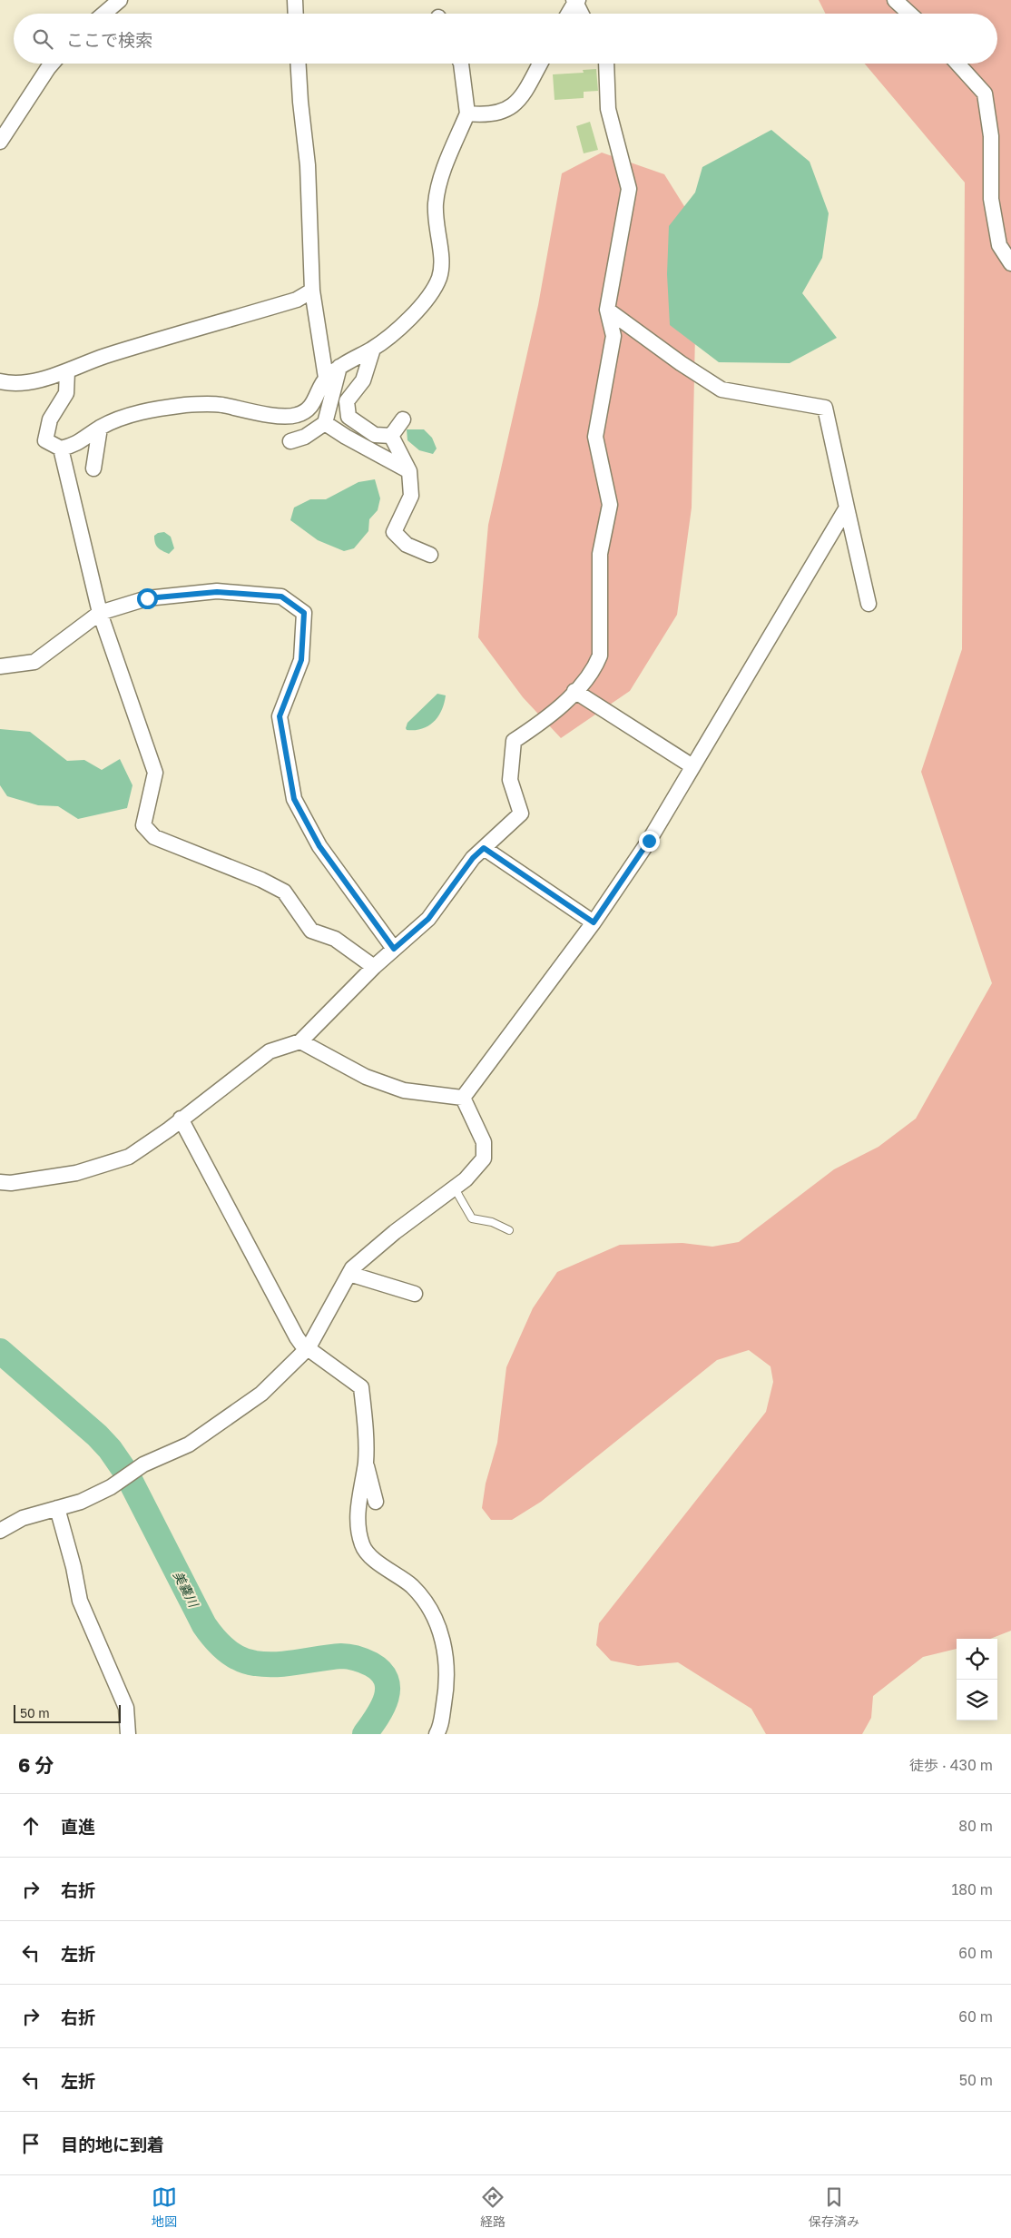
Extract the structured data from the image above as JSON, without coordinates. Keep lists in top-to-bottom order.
{
  "water": ["美嚢川"],
  "scale_bar": "50 m",
  "page": {
    "search": "ここで検索",
    "scale": "50 m",
    "heading": ["6 分", "徒歩 · 430 m"],
    "list": [
      ["直進", "80 m"],
      ["右折", "180 m"],
      ["左折", "60 m"],
      ["右折", "60 m"],
      ["左折", "50 m"],
      "目的地に到着"
    ],
    "nav": ["地図", "経路", "保存済み"]
  }
}
